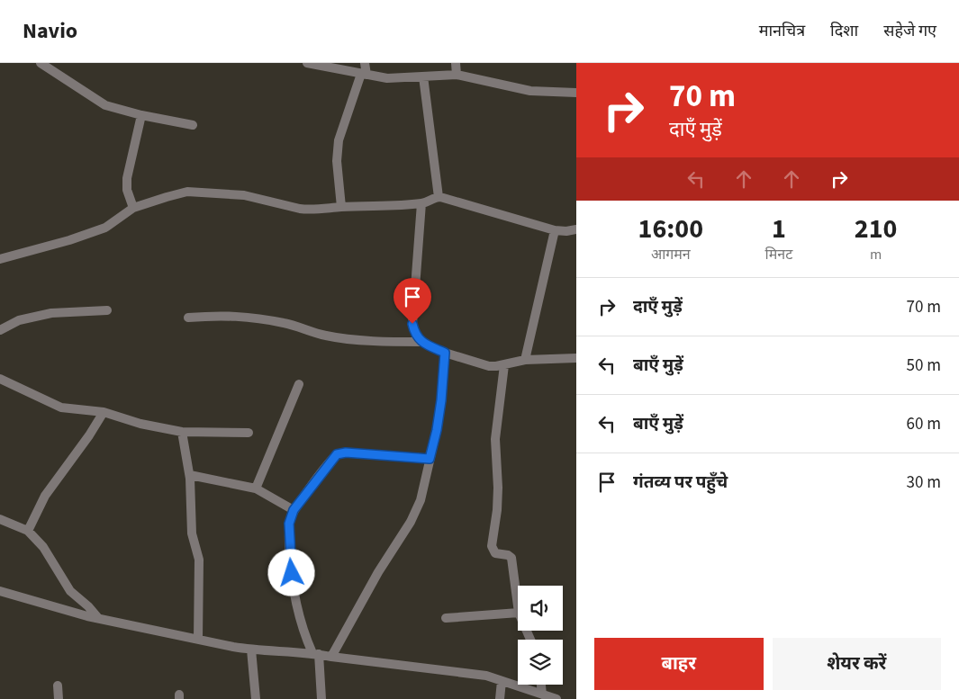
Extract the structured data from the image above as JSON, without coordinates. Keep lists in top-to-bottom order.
{
  "page": {
    "header": "Navio",
    "nav": ["मानचित्र", "दिशा", "सहेजे गए"],
    "turn": ["70 m", "दाएँ मुड़ें"],
    "eta": [
      "16:00",
      "आगमन",
      "1",
      "मिनट",
      "210",
      "m"
    ],
    "list": [
      {
        "name": "दाएँ मुड़ें",
        "value": "70 m"
      },
      {
        "name": "बाएँ मुड़ें",
        "value": "50 m"
      },
      {
        "name": "बाएँ मुड़ें",
        "value": "60 m"
      },
      {
        "name": "गंतव्य पर पहुँचे",
        "value": "30 m"
      }
    ],
    "buttons": ["बाहर", "शेयर करें"]
  }
}
